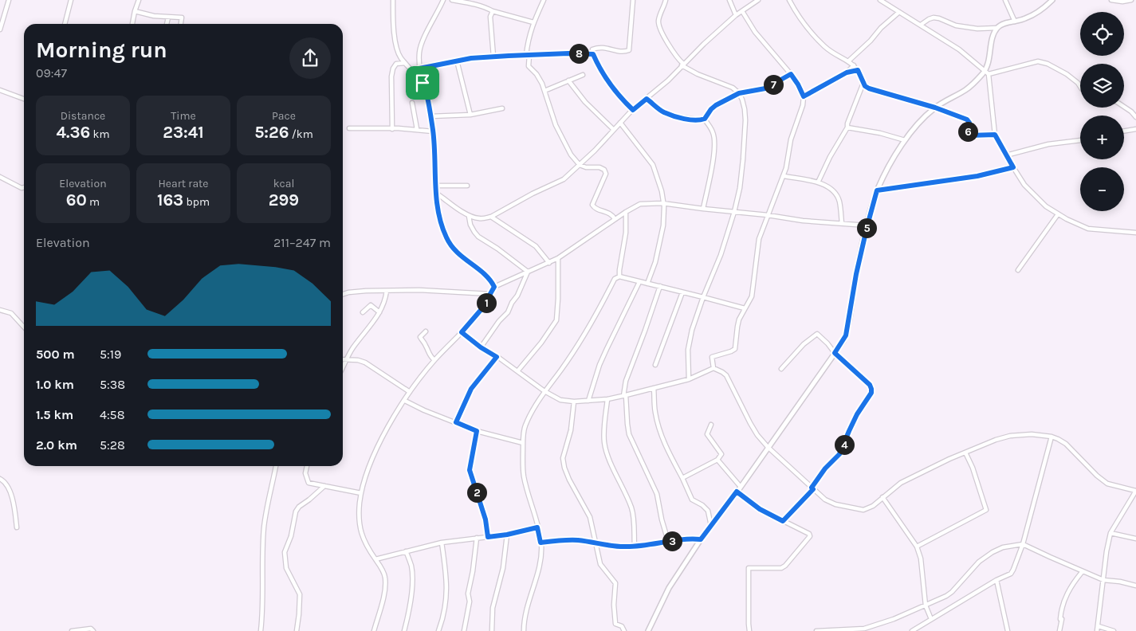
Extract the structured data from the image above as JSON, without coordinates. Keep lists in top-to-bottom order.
{
  "page": {
    "map_buttons": ["+", "−"],
    "heading": ["Morning run", "09:47"],
    "pins": [
      "8",
      "7",
      "6",
      "5",
      "1",
      "4",
      "2",
      "3"
    ],
    "stats": [
      ["Distance", "4.36 km"],
      ["Time", "23:41"],
      ["Pace", "5:26 /km"],
      ["Elevation", "60 m"],
      ["Heart rate", "163 bpm"],
      ["kcal", "299"]
    ],
    "chart": ["Elevation", "211–247 m"],
    "list": [
      {
        "name": "500 m",
        "note": "5:19"
      },
      {
        "name": "1.0 km",
        "note": "5:38"
      },
      {
        "name": "1.5 km",
        "note": "4:58"
      },
      {
        "name": "2.0 km",
        "note": "5:28"
      }
    ]
  }
}
